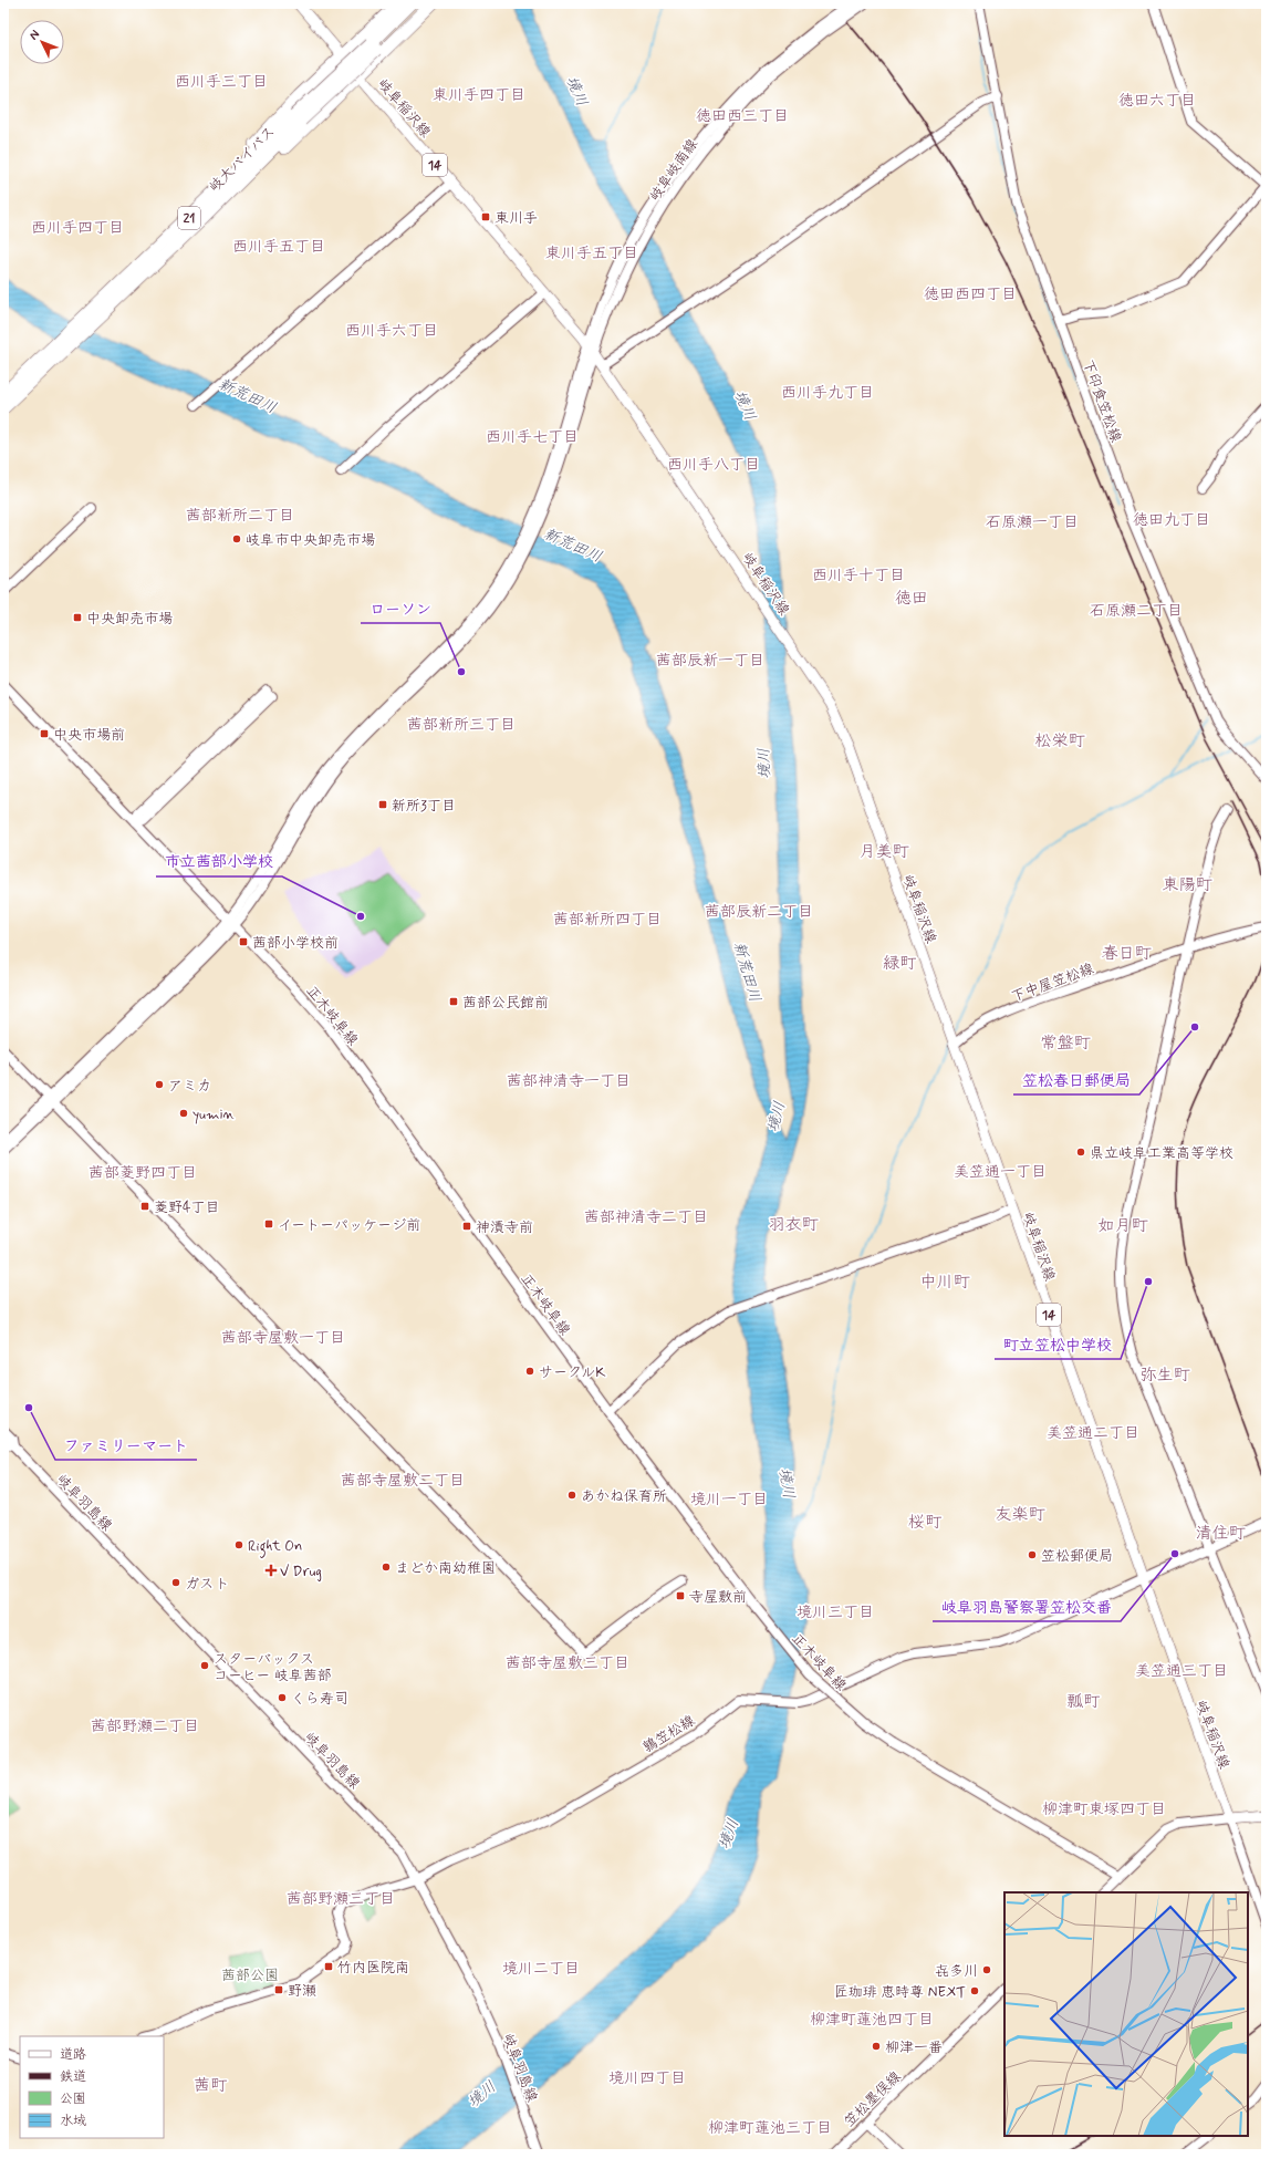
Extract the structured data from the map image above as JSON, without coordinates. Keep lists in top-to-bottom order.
{
  "streets": {
    "highway": ["岐大バイパス", "21"],
    "main road": [
      "岐阜稲沢線",
      "14",
      "岐阜岐南線",
      "下印食笠松線",
      "下中屋笠松線",
      "正木岐阜線",
      "岐阜羽島線",
      "鶉笠松線",
      "笠松墨俣線"
    ]
  },
  "crossings": [
    ["岐阜稲沢線", "岐阜岐南線"],
    ["岐阜稲沢線", "21"],
    ["岐阜稲沢線", "下中屋笠松線"],
    ["岐阜稲沢線", "鶉笠松線"],
    ["岐大バイパス", "21"],
    ["岐阜岐南線", "正木岐阜線"],
    ["岐阜羽島線", "鶉笠松線"]
  ],
  "districts": [
    "西川手三丁目",
    "東川手四丁目",
    "徳田六丁目",
    "徳田西三丁目",
    "西川手四丁目",
    "西川手五丁目",
    "東川手五丁目",
    "徳田西四丁目",
    "西川手六丁目",
    "西川手九丁目",
    "西川手七丁目",
    "西川手八丁目",
    "茜部新所二丁目",
    "徳田九丁目",
    "石原瀬一丁目",
    "西川手十丁目",
    "徳田",
    "石原瀬二丁目",
    "茜部辰新一丁目",
    "茜部新所三丁目",
    "松栄町",
    "月美町",
    "東陽町",
    "茜部辰新二丁目",
    "茜部新所四丁目",
    "春日町",
    "緑町",
    "常盤町",
    "茜部神清寺一丁目",
    "美笠通一丁目",
    "茜部菱野四丁目",
    "茜部神清寺二丁目",
    "羽衣町",
    "如月町",
    "中川町",
    "茜部寺屋敷一丁目",
    "弥生町",
    "美笠通二丁目",
    "茜部寺屋敷二丁目",
    "境川一丁目",
    "友楽町",
    "桜町",
    "清住町",
    "境川三丁目",
    "茜部寺屋敷三丁目",
    "美笠通三丁目",
    "瓢町",
    "茜部野瀬二丁目",
    "柳津町東塚四丁目",
    "茜部野瀬三丁目",
    "境川二丁目",
    "柳津町蓮池四丁目",
    "境川四丁目",
    "茜町",
    "柳津町蓮池三丁目"
  ],
  "water": ["境川", "新荒田川"],
  "parks": ["茜部公園"],
  "places": {
    "transit": [
      "東川手",
      "中央卸売市場",
      "中央市場前",
      "新所3丁目",
      "茜部小学校前",
      "茜部公民館前",
      "菱野4丁目",
      "イートーパッケージ前",
      "神漬寺前",
      "寺屋敷前",
      "竹内医院南",
      "野瀬"
    ],
    "other": [
      "岐阜市中央卸売市場",
      "ローソン",
      "市立茜部小学校",
      "笠松春日郵便局",
      "アミカ",
      "yumin",
      "県立岐阜工業高等学校",
      "町立笠松中学校",
      "サークルK",
      "ファミリーマート",
      "あかね保育所",
      "Right On",
      "岐阜羽島警察署笠松交番",
      "笠松郵便局",
      "まどか南幼稚園",
      "ガスト",
      "スターバックス コーヒー 岐阜茜部",
      "くら寿司",
      "㐂多川",
      "匠珈琲 恵時尊 NEXT",
      "柳津一番"
    ],
    "health": ["V Drug"]
  },
  "legend": [
    "道路",
    "鉄道",
    "公園",
    "水域"
  ],
  "north": "top left"
}
